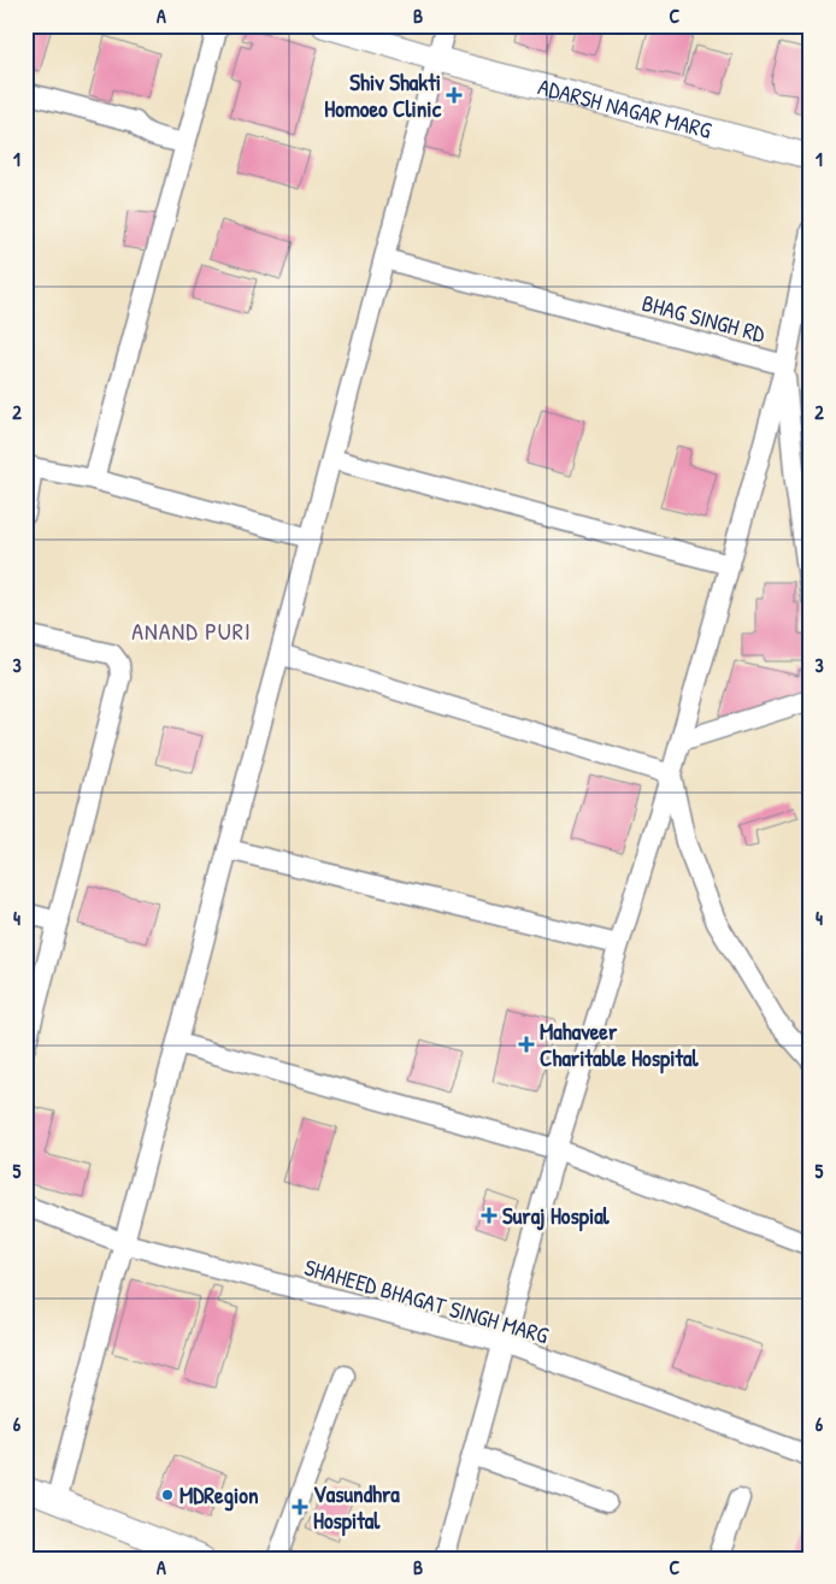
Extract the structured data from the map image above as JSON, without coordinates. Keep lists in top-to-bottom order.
{
  "streets": {
    "street": ["ADARSH NAGAR MARG", "BHAG SINGH RD", "SHAHEED BHAGAT SINGH MARG"]
  },
  "districts": ["ANAND PURI"],
  "places": {
    "health": [
      "Shiv Shakti Homoeo Clinic",
      "Mahaveer Charitable Hospital",
      "Suraj Hospial",
      "Vasundhra Hospital"
    ],
    "other": ["MDRegion"]
  },
  "grid": {
    "columns": ["A", "B", "C"],
    "rows": [
      "1",
      "2",
      "3",
      "4",
      "5",
      "6"
    ]
  }
}
